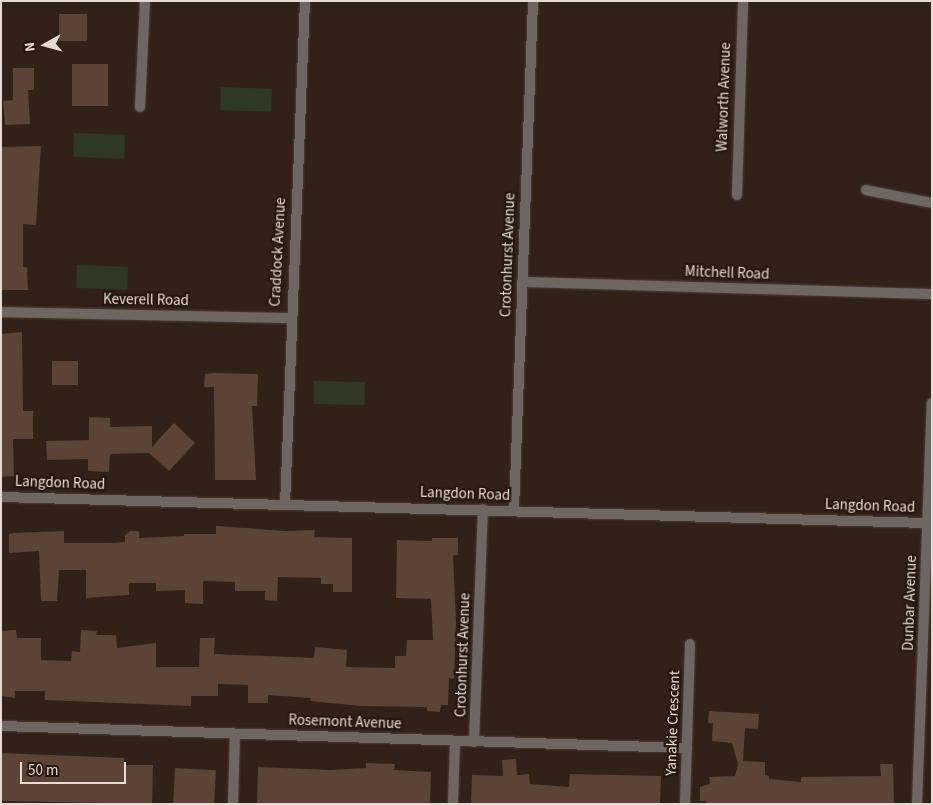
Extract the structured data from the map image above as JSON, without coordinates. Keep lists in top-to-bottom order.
{
  "streets": {
    "street": [
      "Walworth Avenue",
      "Craddock Avenue",
      "Crotonhurst Avenue",
      "Mitchell Road",
      "Keverell Road",
      "Langdon Road",
      "Dunbar Avenue",
      "Rosemont Avenue",
      "Yanakie Crescent"
    ]
  },
  "crossings": [
    ["Craddock Avenue", "Keverell Road"],
    ["Craddock Avenue", "Langdon Road"],
    ["Crotonhurst Avenue", "Mitchell Road"],
    ["Crotonhurst Avenue", "Langdon Road"],
    ["Crotonhurst Avenue", "Rosemont Avenue"],
    ["Langdon Road", "Dunbar Avenue"],
    ["Rosemont Avenue", "Yanakie Crescent"]
  ],
  "scale_bar": "50 m",
  "north": "left"
}
